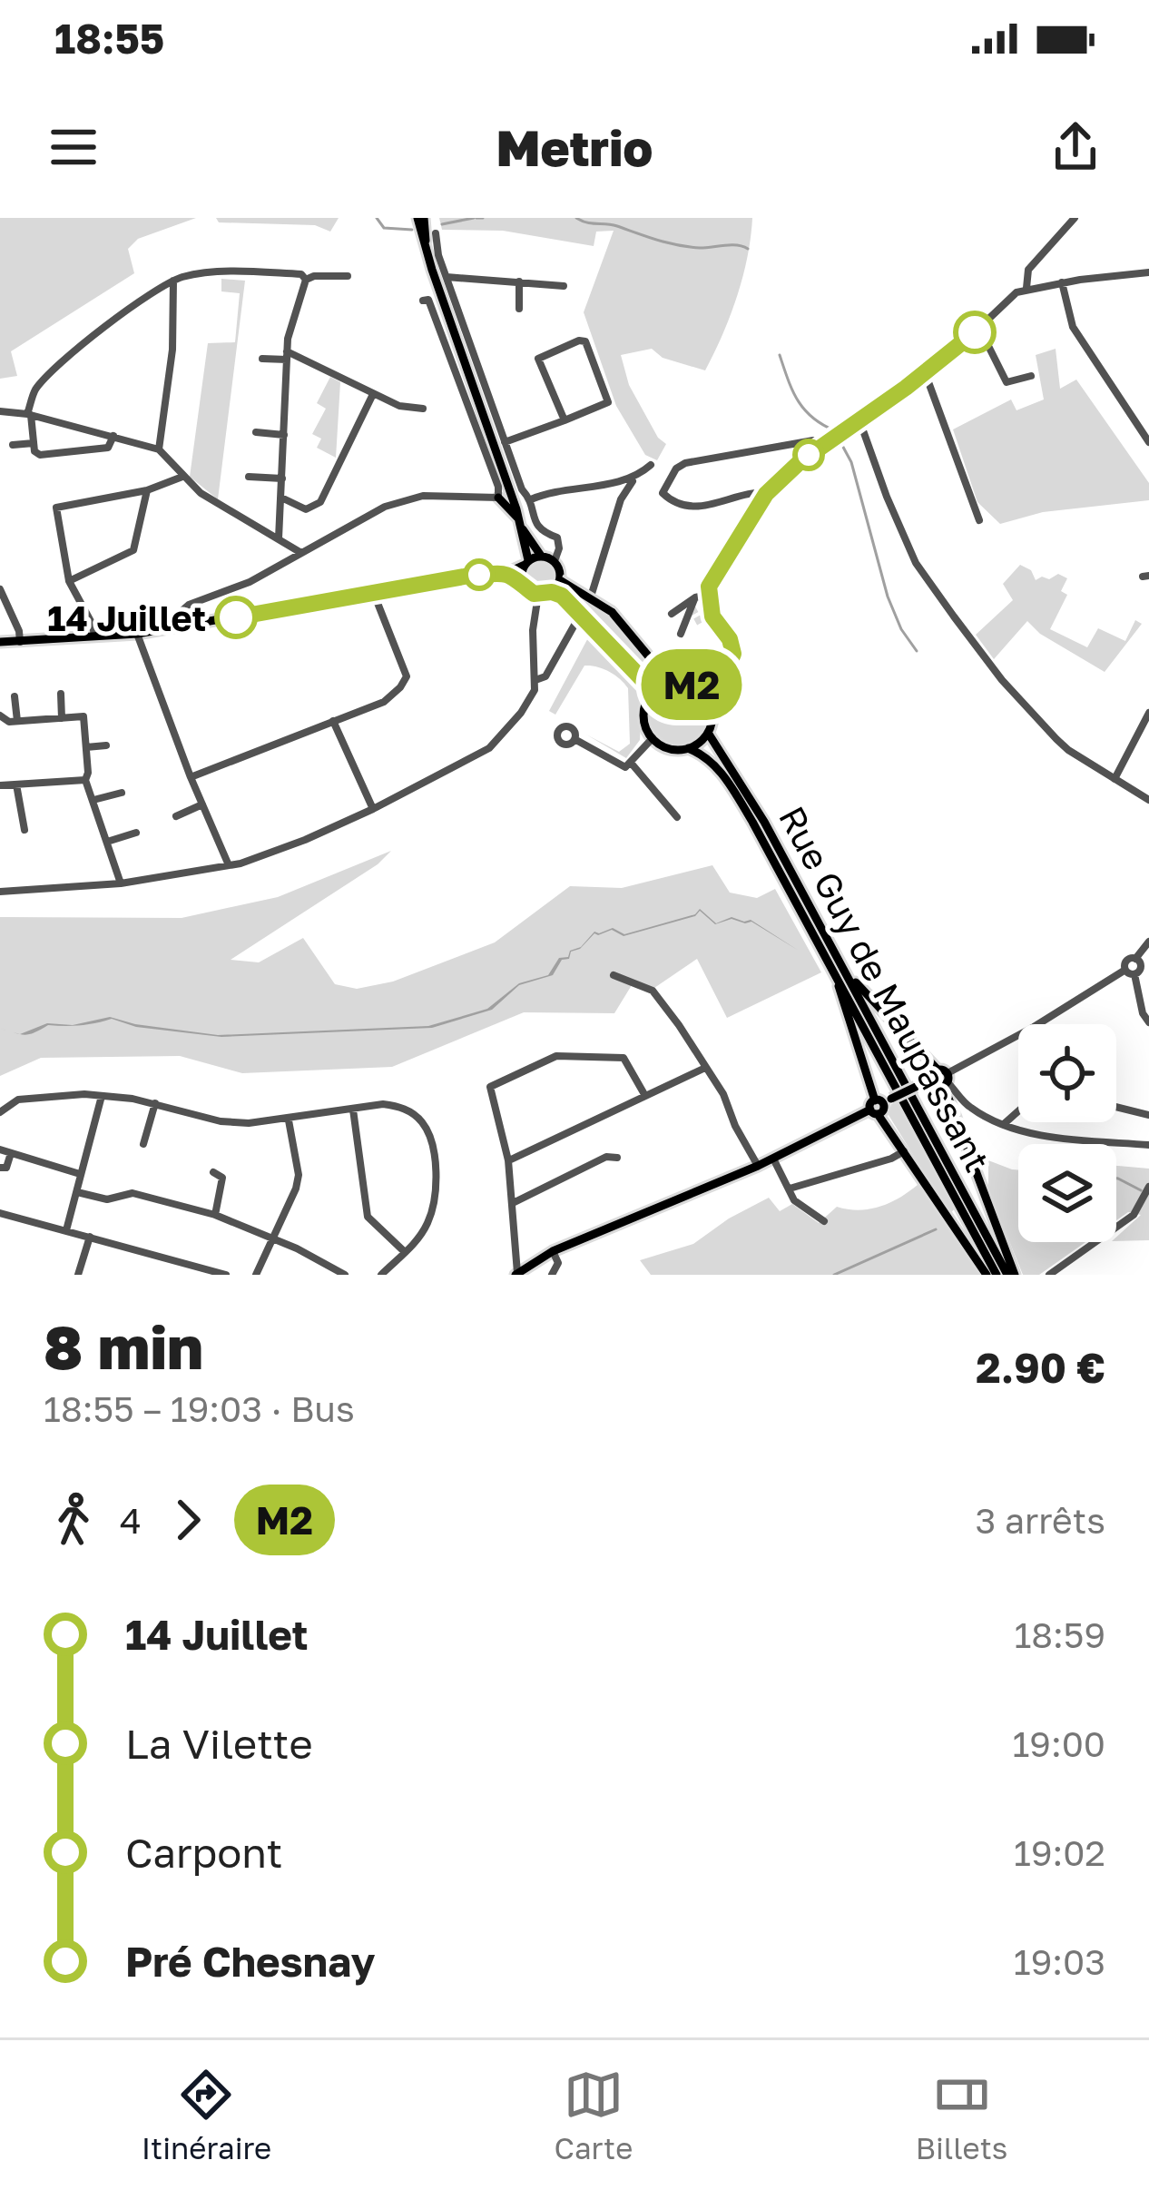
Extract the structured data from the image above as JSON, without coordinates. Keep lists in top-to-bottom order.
{
  "streets": {
    "main road": ["Rue Guy de Maupassant"]
  },
  "places": ["14 Juillet"],
  "lines": ["bus line M2"],
  "page": {
    "status": "18:55",
    "header": "Metrio",
    "on_map": "M2",
    "heading": ["8 min", "18:55 – 19:03 · Bus", "2.90 €"],
    "legs": ["4", "M2", "3 arrêts"],
    "list": [
      {
        "name": "14 Juillet",
        "value": "18:59"
      },
      {
        "name": "La Vilette",
        "value": "19:00"
      },
      {
        "name": "Carpont",
        "value": "19:02"
      },
      {
        "name": "Pré Chesnay",
        "value": "19:03"
      }
    ],
    "tabs": ["Itinéraire", "Carte", "Billets"]
  }
}
